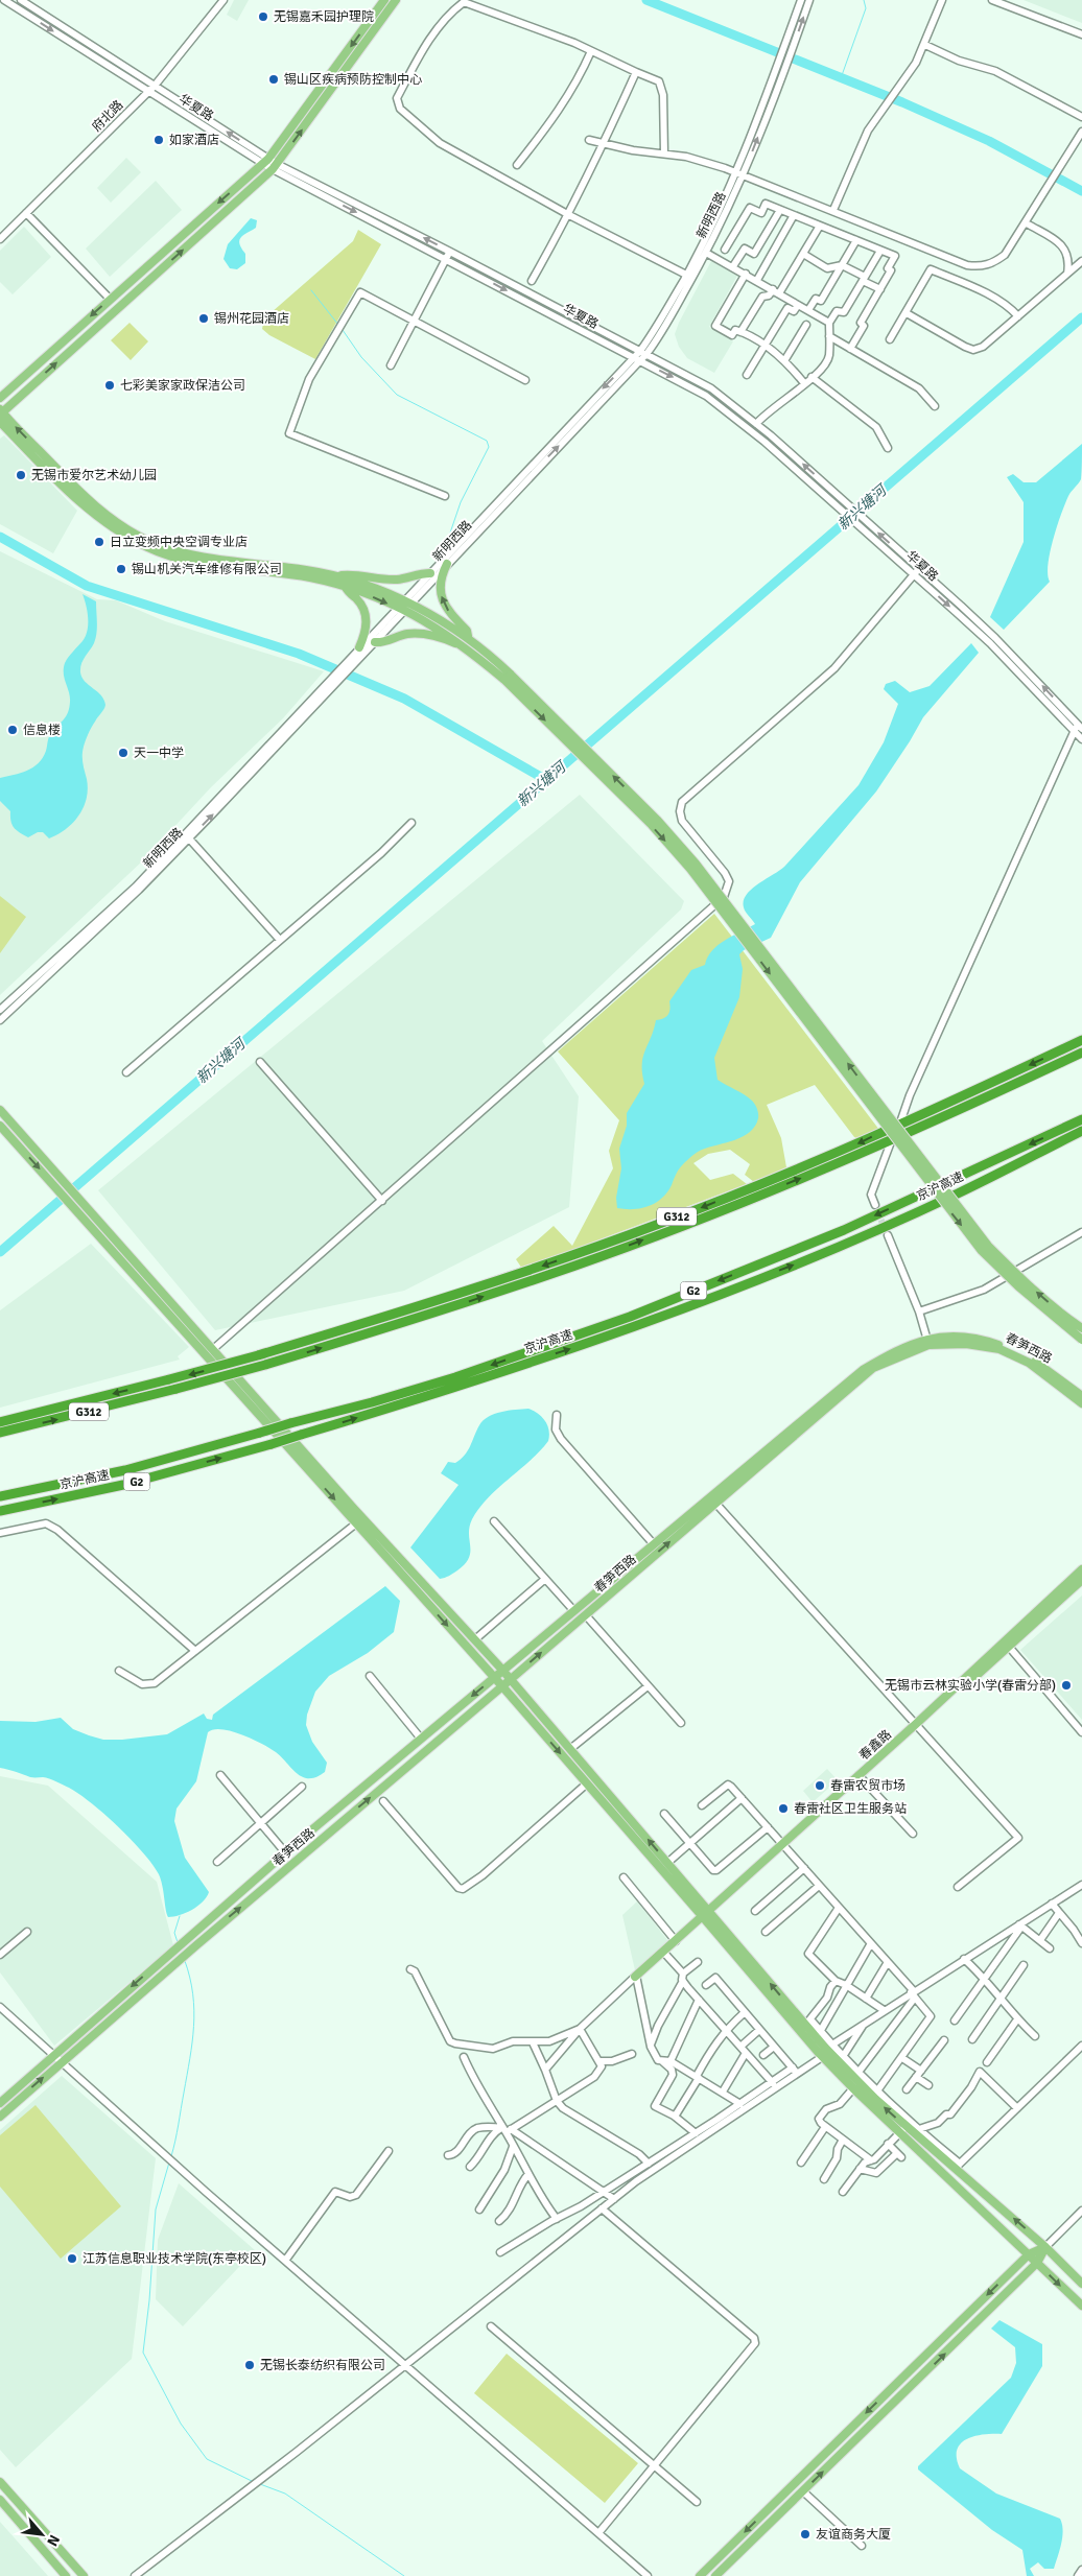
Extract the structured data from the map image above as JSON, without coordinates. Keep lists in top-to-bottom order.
{
  "streets": {
    "highway": ["京沪高速", "G312", "G2"],
    "main road": ["春笋西路", "春鑫路"],
    "street": ["华夏路", "府北路", "新明西路"]
  },
  "crossings": [
    ["华夏路", "府北路"],
    ["华夏路", "新明西路"]
  ],
  "water": ["新兴塘河"],
  "places": [
    "无锡嘉禾园护理院",
    "锡山区疾病预防控制中心",
    "如家酒店",
    "锡州花园酒店",
    "七彩美家家政保洁公司",
    "无锡市爱尔艺术幼儿园",
    "日立变频中央空调专业店",
    "锡山机关汽车维修有限公司",
    "信息楼",
    "天一中学",
    "无锡市云林实验小学(春雷分部)",
    "春雷农贸市场",
    "春雷社区卫生服务站",
    "江苏信息职业技术学院(东亭校区)",
    "无锡长泰纺织有限公司",
    "友谊商务大厦"
  ],
  "north": "bottom right"
}
